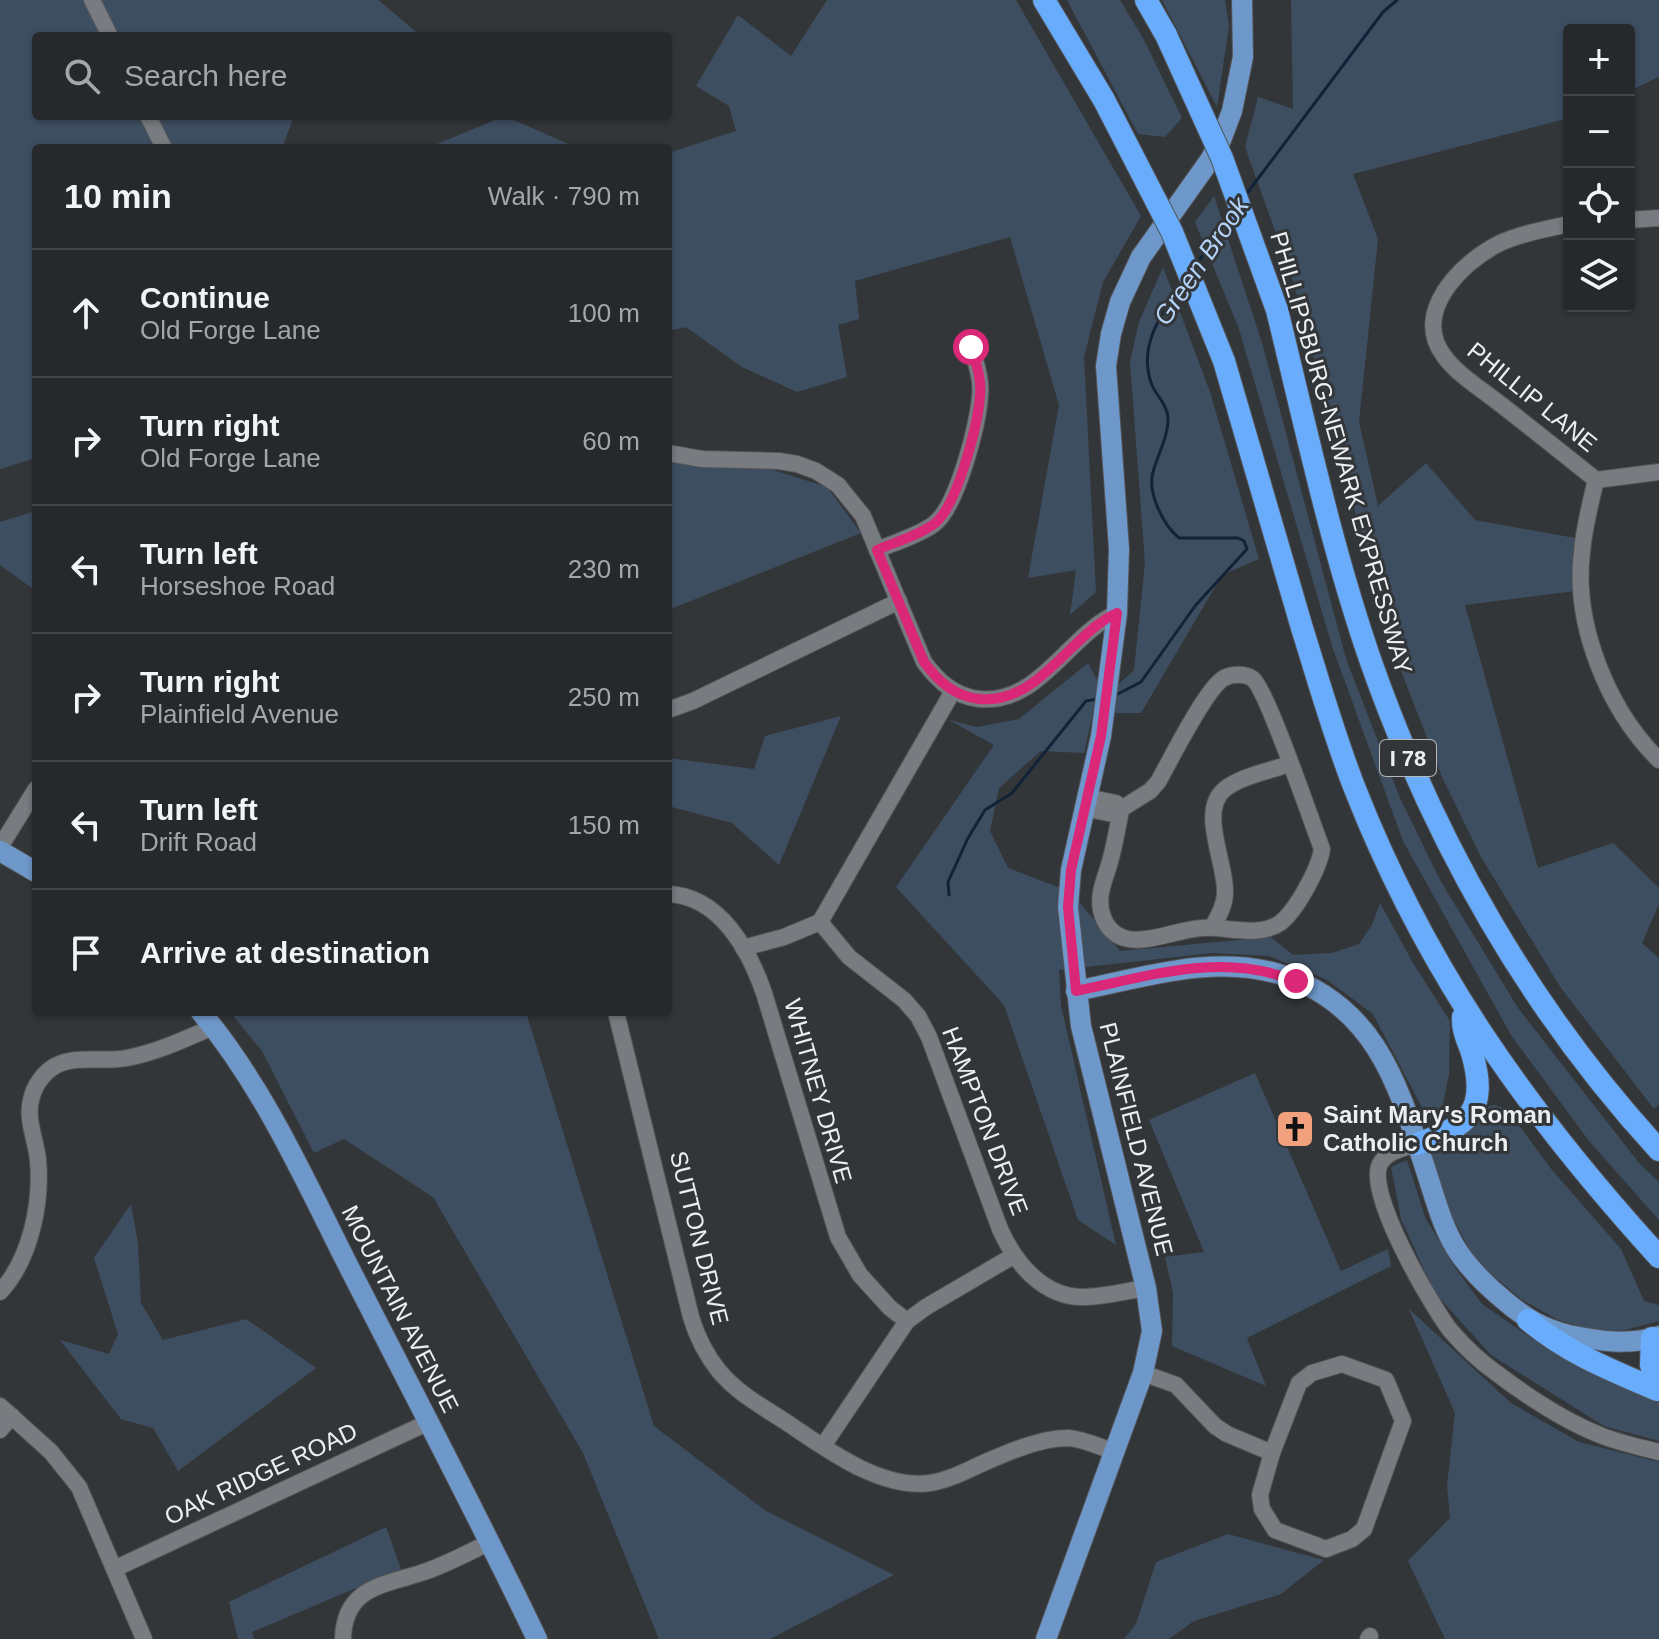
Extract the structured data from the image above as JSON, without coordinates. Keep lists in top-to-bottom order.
{
  "streets": {
    "highway": ["PHILLIPSBURG-NEWARK EXPRESSWAY", "I 78"],
    "main road": ["PLAINFIELD AVENUE", "MOUNTAIN AVENUE"],
    "street": [
      "PHILLIP LANE",
      "WHITNEY DRIVE",
      "HAMPTON DRIVE",
      "SUTTON DRIVE",
      "OAK RIDGE ROAD"
    ]
  },
  "crossings": [
    ["HAMPTON DRIVE", "PLAINFIELD AVENUE"],
    ["PLAINFIELD AVENUE", "SUTTON DRIVE"],
    ["MOUNTAIN AVENUE", "OAK RIDGE ROAD"]
  ],
  "water": ["Green Brook"],
  "places": {
    "church": ["Saint Mary's Roman Catholic Church"]
  },
  "page": {
    "map_buttons": ["+", "−"],
    "search": "Search here",
    "heading": ["10 min", "Walk · 790 m"],
    "list": [
      ["Continue", "Old Forge Lane", "100 m"],
      ["Turn right", "Old Forge Lane", "60 m"],
      ["Turn left", "Horseshoe Road", "230 m"],
      ["Turn right", "Plainfield Avenue", "250 m"],
      ["Turn left", "Drift Road", "150 m"],
      "Arrive at destination"
    ]
  }
}
